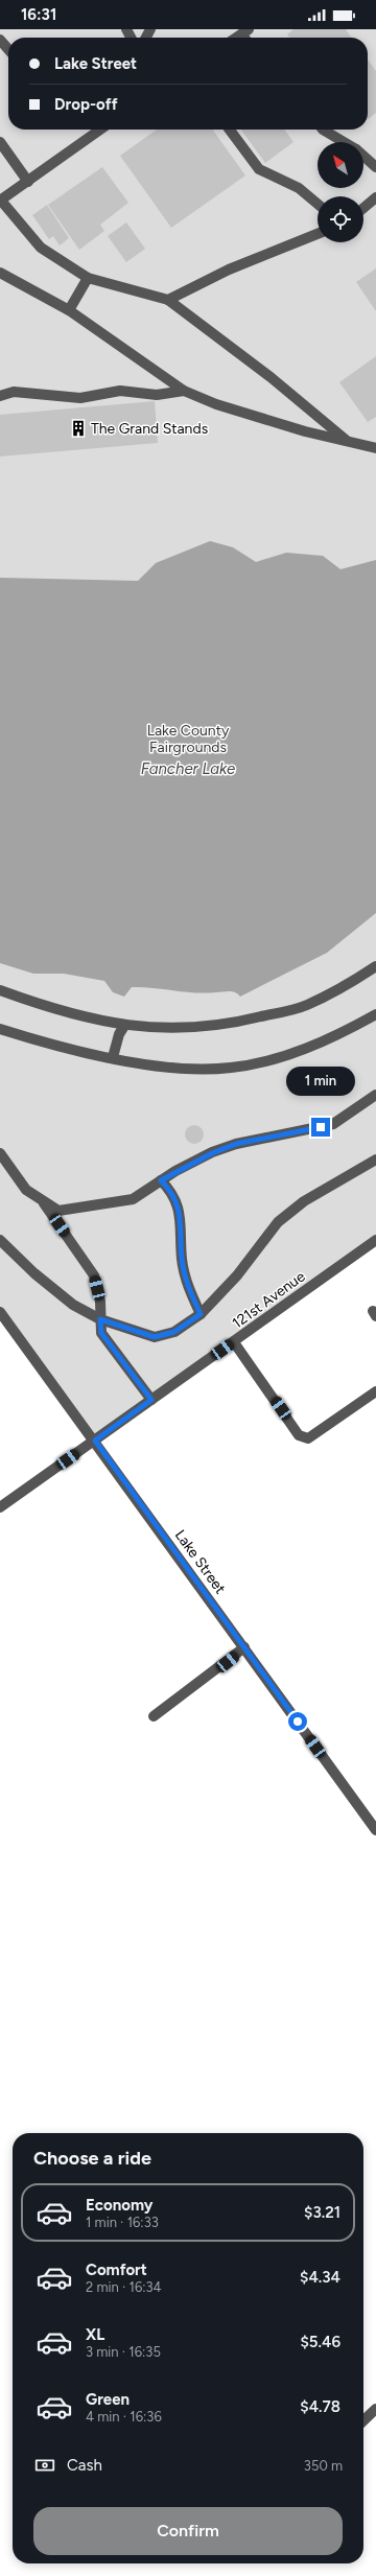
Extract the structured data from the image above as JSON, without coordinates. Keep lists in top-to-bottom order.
{
  "streets": {
    "street": ["121st Avenue", "Lake Street"]
  },
  "crossings": [
    ["121st Avenue", "Lake Street"]
  ],
  "water": ["Fancher Lake"],
  "parks": ["Lake County Fairgrounds"],
  "places": {
    "building": ["The Grand Stands"]
  },
  "north": "top left",
  "page": {
    "status": "16:31",
    "banner": ["Lake Street", "Drop-off"],
    "bubble": "1 min",
    "heading": "Choose a ride",
    "list": [
      {
        "name": "Economy",
        "note": "1 min · 16:33",
        "value": "$3.21"
      },
      {
        "name": "Comfort",
        "note": "2 min · 16:34",
        "value": "$4.34"
      },
      {
        "name": "XL",
        "note": "3 min · 16:35",
        "value": "$5.46"
      },
      {
        "name": "Green",
        "note": "4 min · 16:36",
        "value": "$4.78"
      }
    ],
    "pay": ["Cash", "350 m"],
    "buttons": "Confirm"
  }
}
